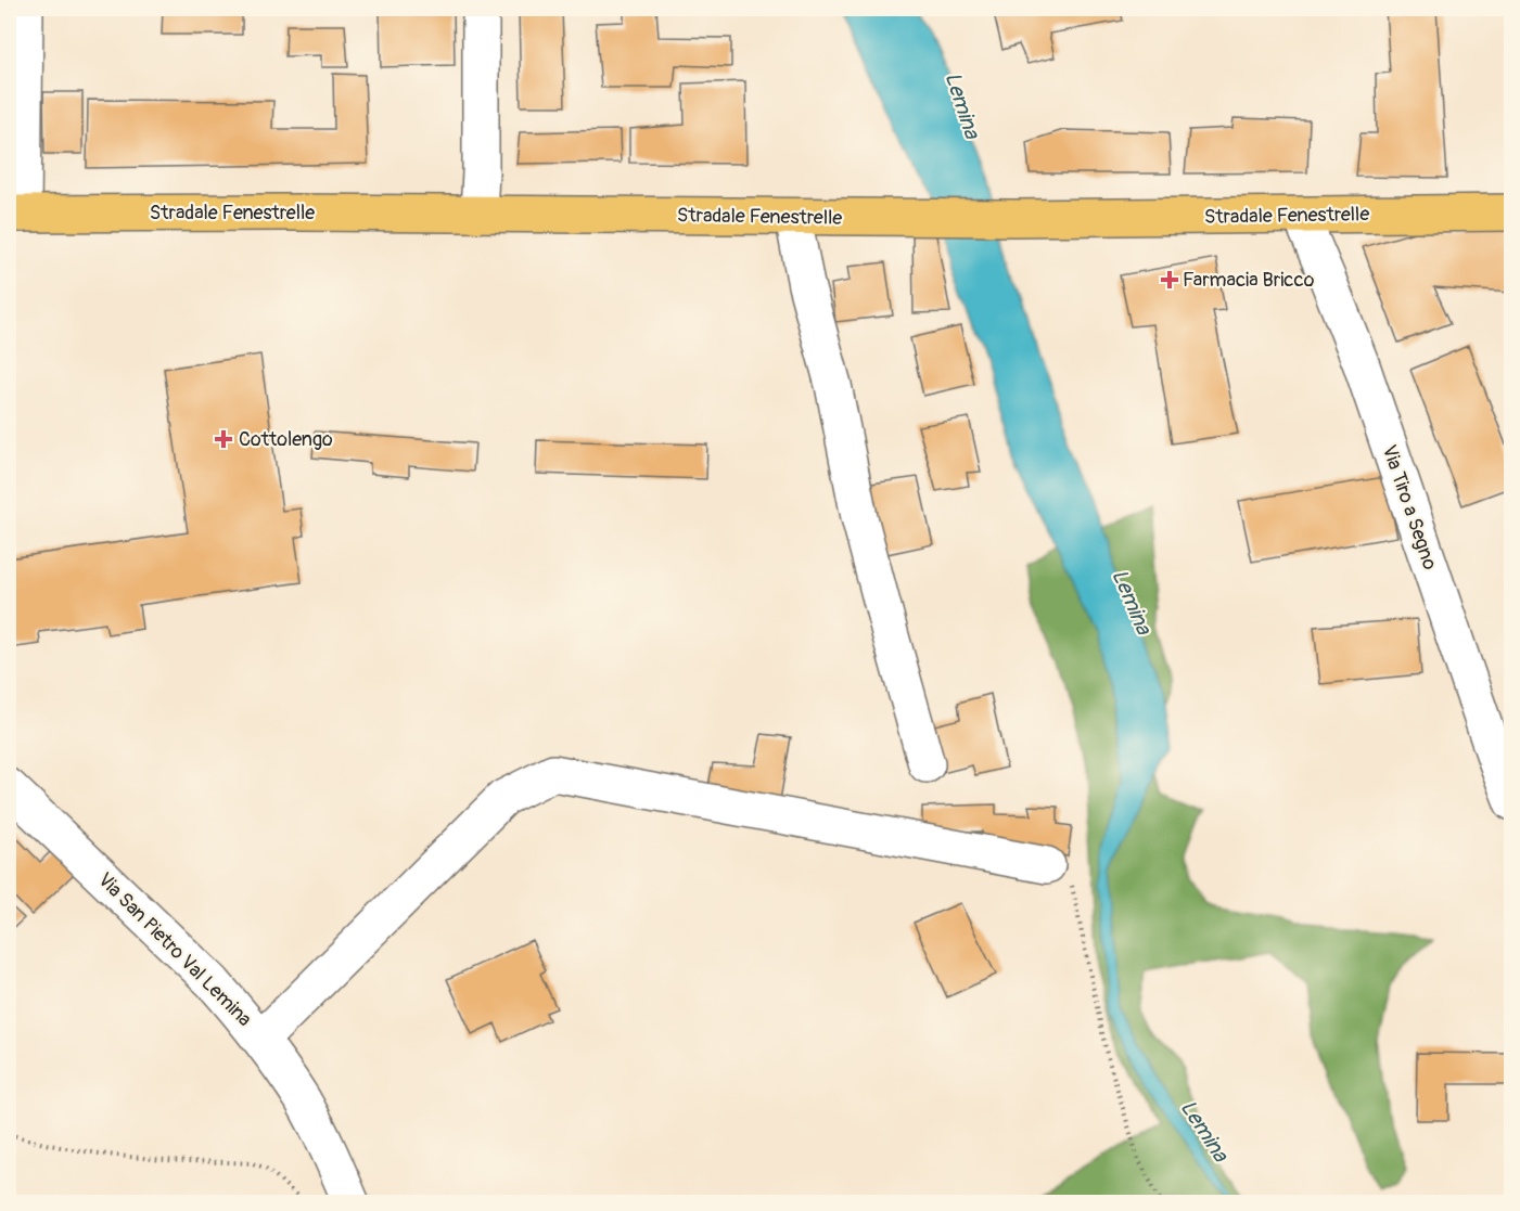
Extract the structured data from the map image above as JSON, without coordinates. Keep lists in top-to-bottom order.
{
  "streets": {
    "main road": ["Stradale Fenestrelle"],
    "street": ["Via Tiro a Segno", "Via San Pietro Val Lemina"]
  },
  "crossings": [
    ["Stradale Fenestrelle", "Via Tiro a Segno"]
  ],
  "water": ["Lemina"],
  "places": {
    "health": ["Farmacia Bricco", "Cottolengo"]
  }
}
